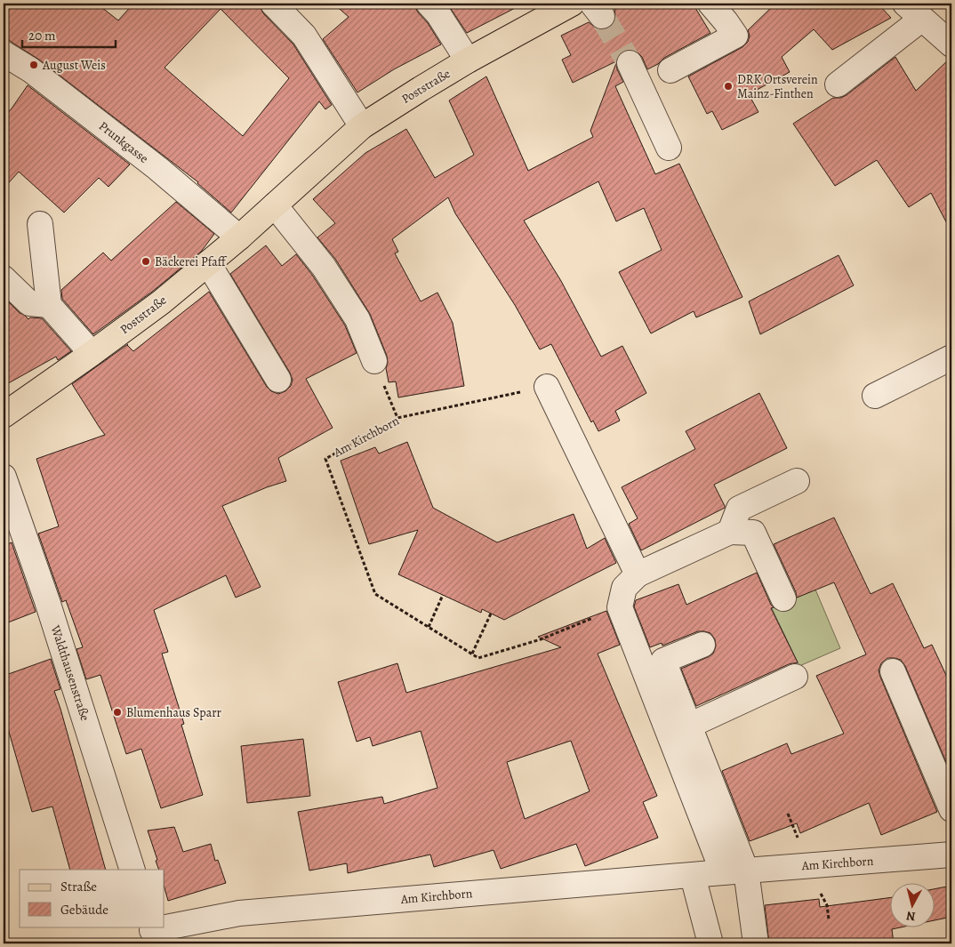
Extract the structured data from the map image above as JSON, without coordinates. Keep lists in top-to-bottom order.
{
  "streets": {
    "main road": ["Poststraße"],
    "street": ["Prunkgasse", "Am Kirchborn", "Waldthausenstraße"]
  },
  "crossings": [
    ["Poststraße", "Prunkgasse"]
  ],
  "places": [
    "August Weis",
    "DRK Ortsverein Mainz-Finthen",
    "Bäckerei Pfaff",
    "Blumenhaus Sparr"
  ],
  "legend": ["Straße", "Gebäude"],
  "scale_bar": "20 m",
  "north": "bottom"
}
